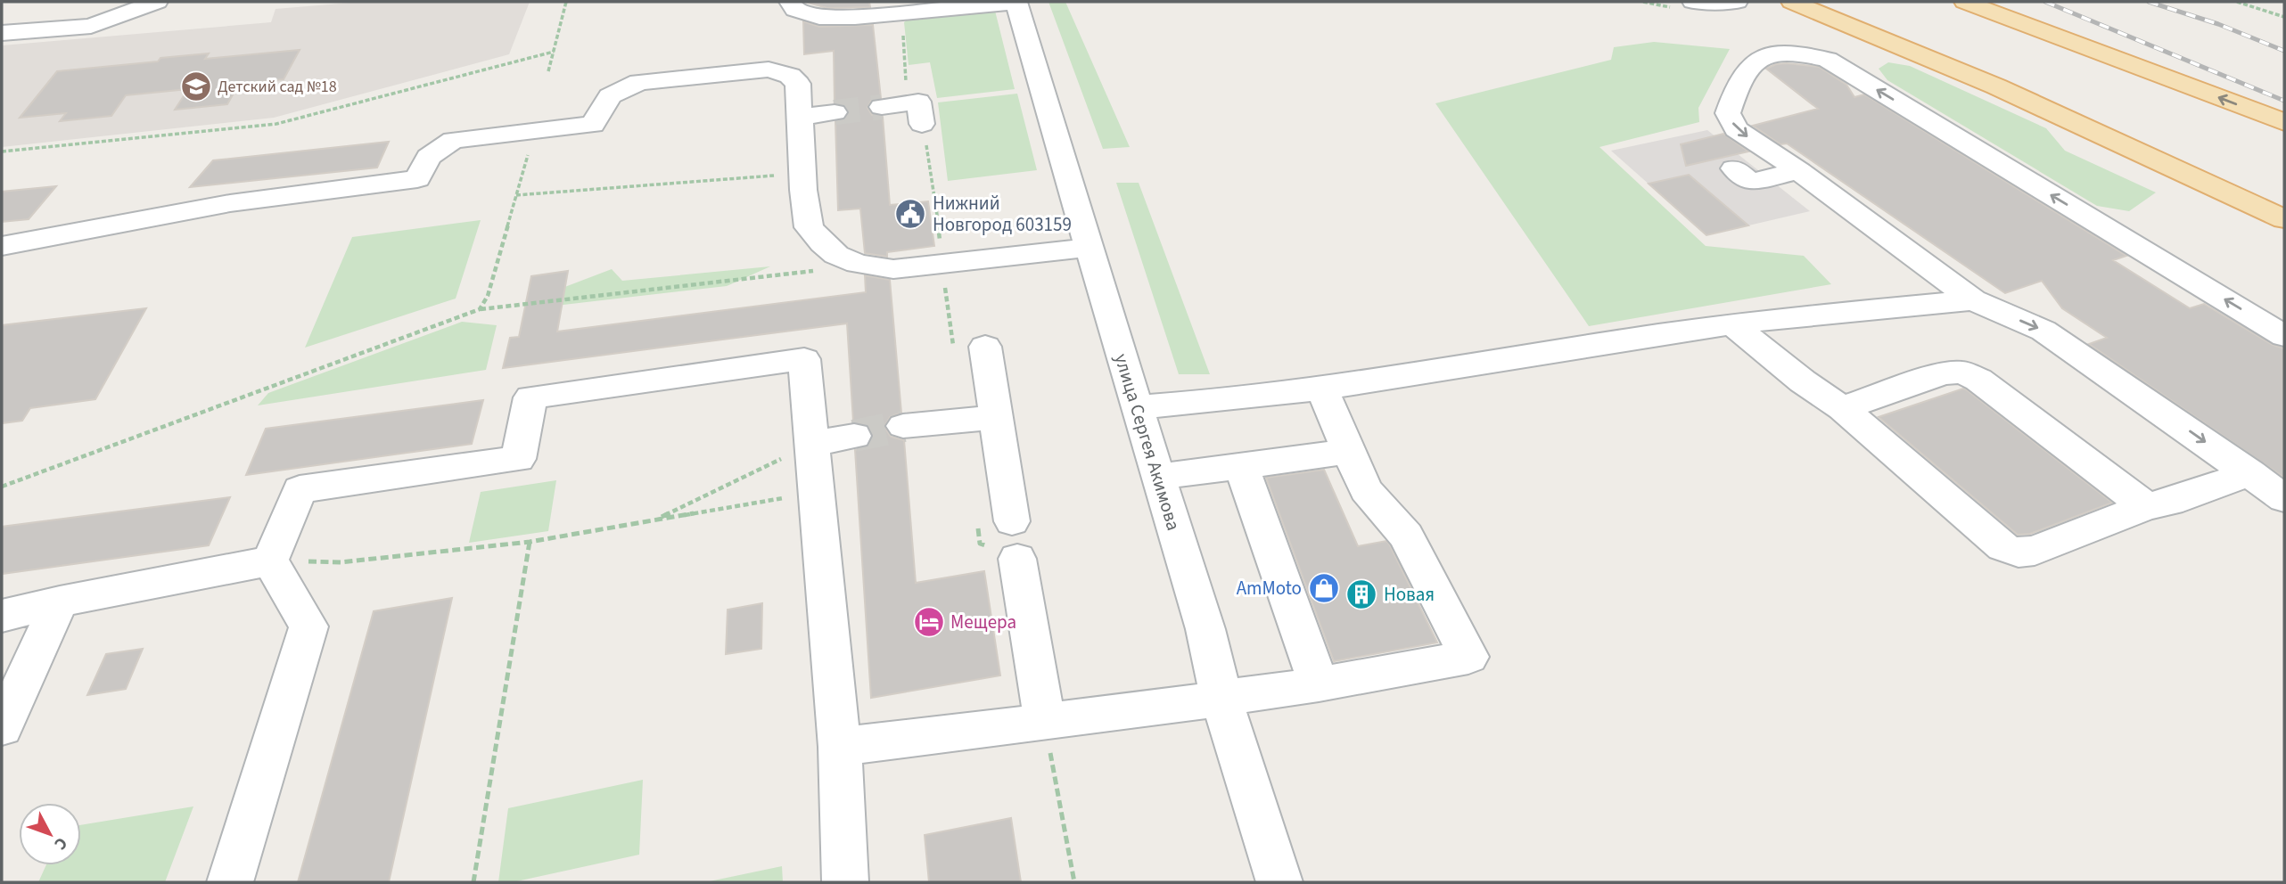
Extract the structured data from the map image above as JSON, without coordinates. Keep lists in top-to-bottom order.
{
  "streets": {
    "street": ["улица Сергея Акимова"]
  },
  "places": {
    "school or university": ["Детский сад №18"],
    "public building": ["Нижний Новгород 603159"],
    "shop": ["AmMoto"],
    "building": ["Новая"],
    "hotel": ["Мещера"]
  },
  "north": "bottom right"
}
